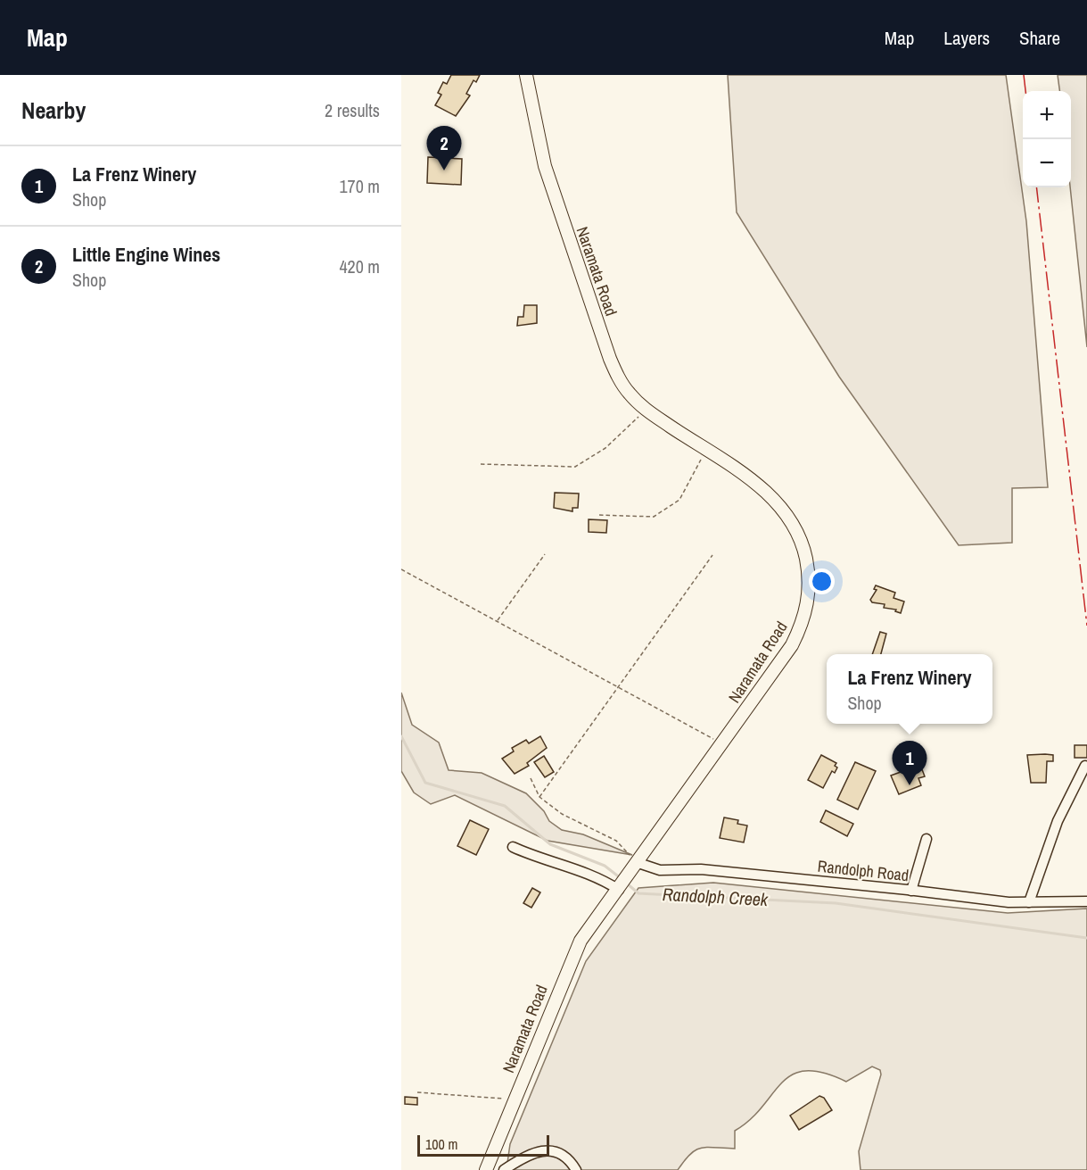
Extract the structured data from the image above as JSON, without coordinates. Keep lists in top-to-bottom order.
{
  "streets": {
    "main road": ["Naramata Road"],
    "street": ["Randolph Road"]
  },
  "crossings": [
    ["Naramata Road", "Randolph Road"]
  ],
  "water": ["Randolph Creek"],
  "scale_bar": "100 m",
  "page": {
    "header": "Map",
    "nav": ["Map", "Layers", "Share"],
    "heading": ["Nearby", "2 results"],
    "map_buttons": ["+", "−"],
    "pins": ["2", "1"],
    "list": [
      {
        "mark": "1",
        "name": "La Frenz Winery",
        "note": "Shop",
        "value": "170 m"
      },
      {
        "mark": "2",
        "name": "Little Engine Wines",
        "note": "Shop",
        "value": "420 m"
      }
    ],
    "popup": ["La Frenz Winery", "Shop"],
    "scale": "100 m"
  }
}
